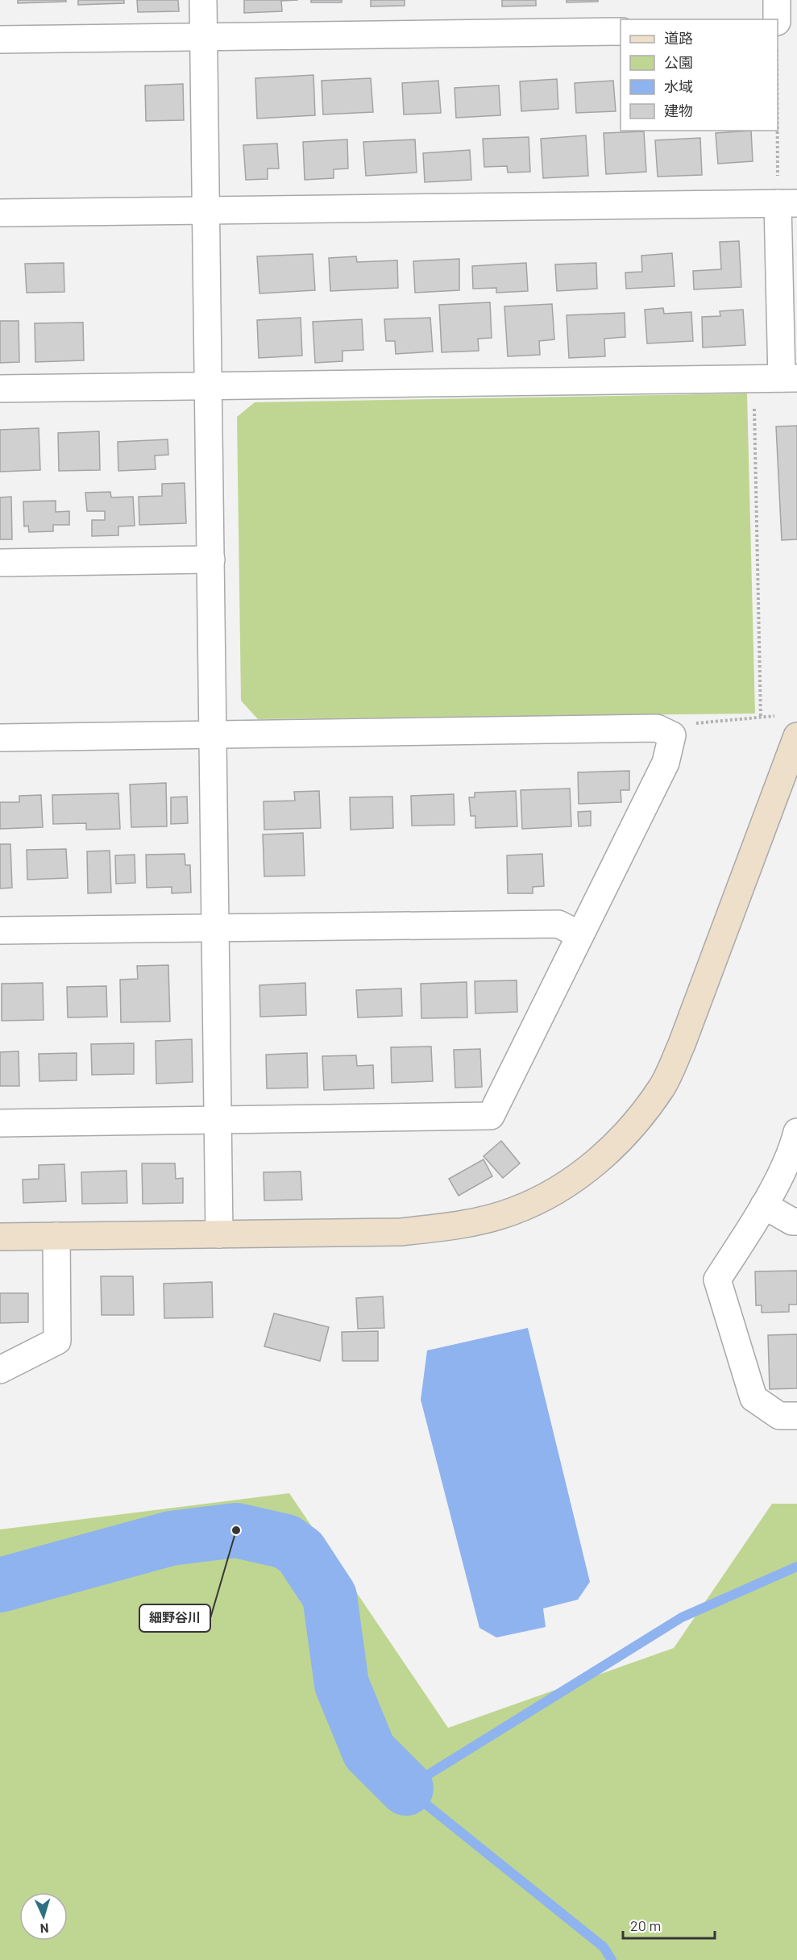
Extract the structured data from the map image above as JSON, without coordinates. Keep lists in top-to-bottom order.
{
  "places": ["細野谷川"],
  "legend": [
    "道路",
    "公園",
    "水域",
    "建物"
  ],
  "scale_bar": "20 m",
  "north": "bottom"
}
